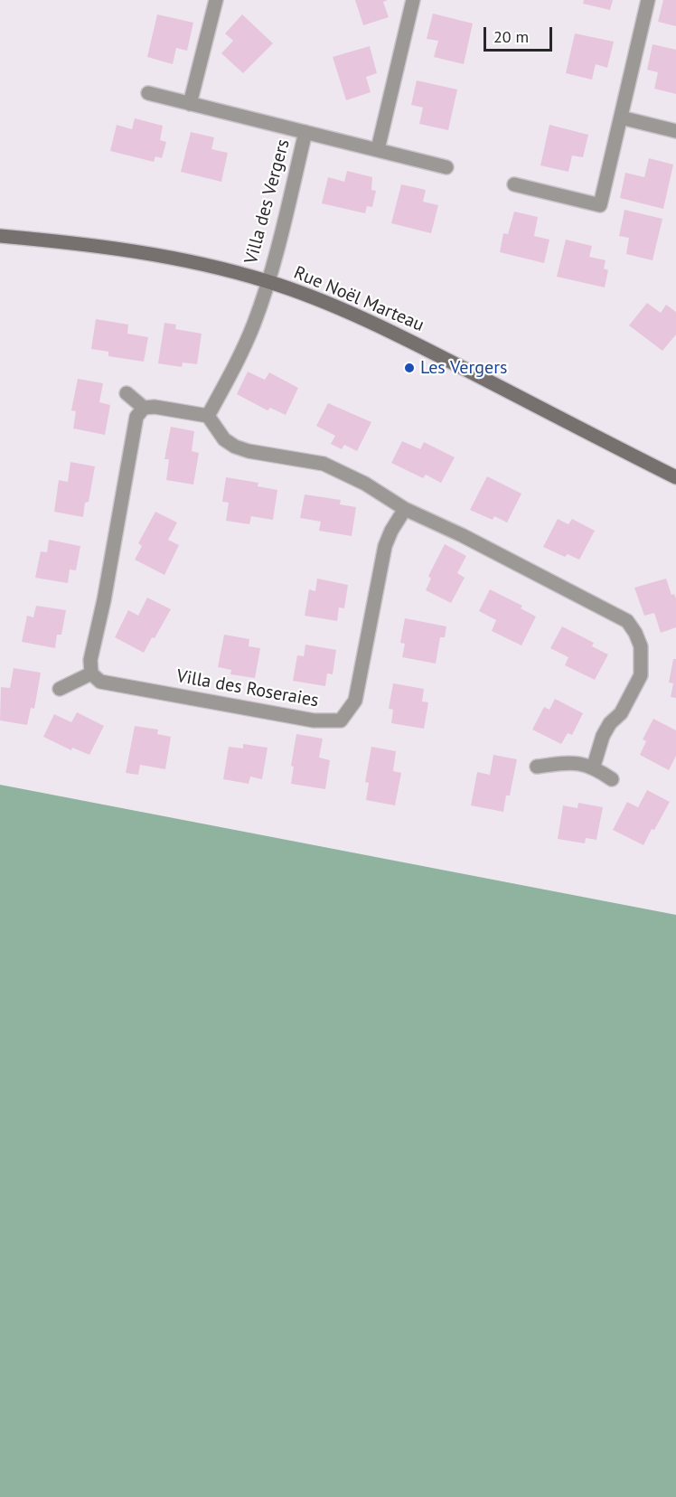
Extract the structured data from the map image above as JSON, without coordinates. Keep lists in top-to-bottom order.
{
  "streets": {
    "street": ["Villa des Vergers", "Rue Noël Marteau", "Villa des Roseraies"]
  },
  "crossings": [
    ["Villa des Vergers", "Rue Noël Marteau"]
  ],
  "places": ["Les Vergers"],
  "scale_bar": "20 m"
}
